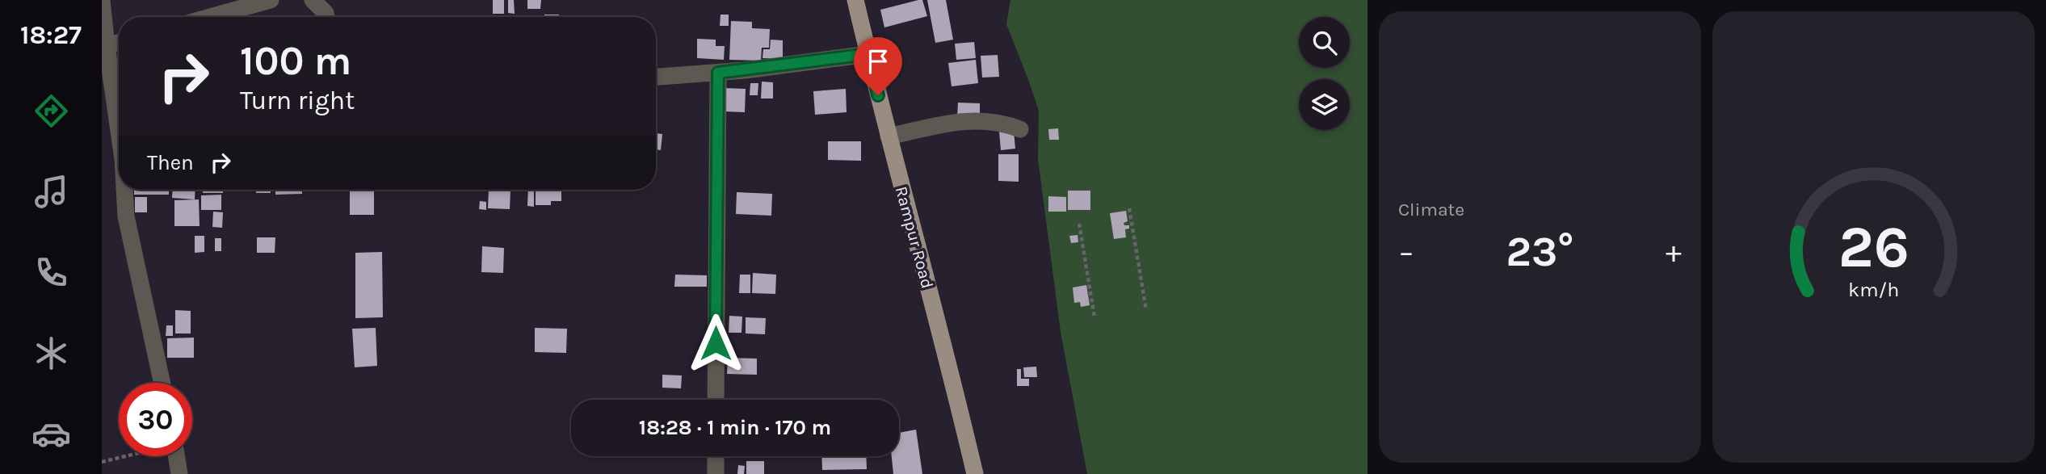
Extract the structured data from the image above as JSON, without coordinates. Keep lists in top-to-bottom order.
{
  "streets": {
    "main road": ["Rampur Road"]
  },
  "page": {
    "tabs": "18:27",
    "tile": "Climate",
    "turn": ["100 m", "Turn right"],
    "then": "Then",
    "heat": ["−", "23°", "+"],
    "limit": "30",
    "trip": "18:28 · 1 min · 170 m",
    "gauge": ["26", "km/h"]
  }
}
